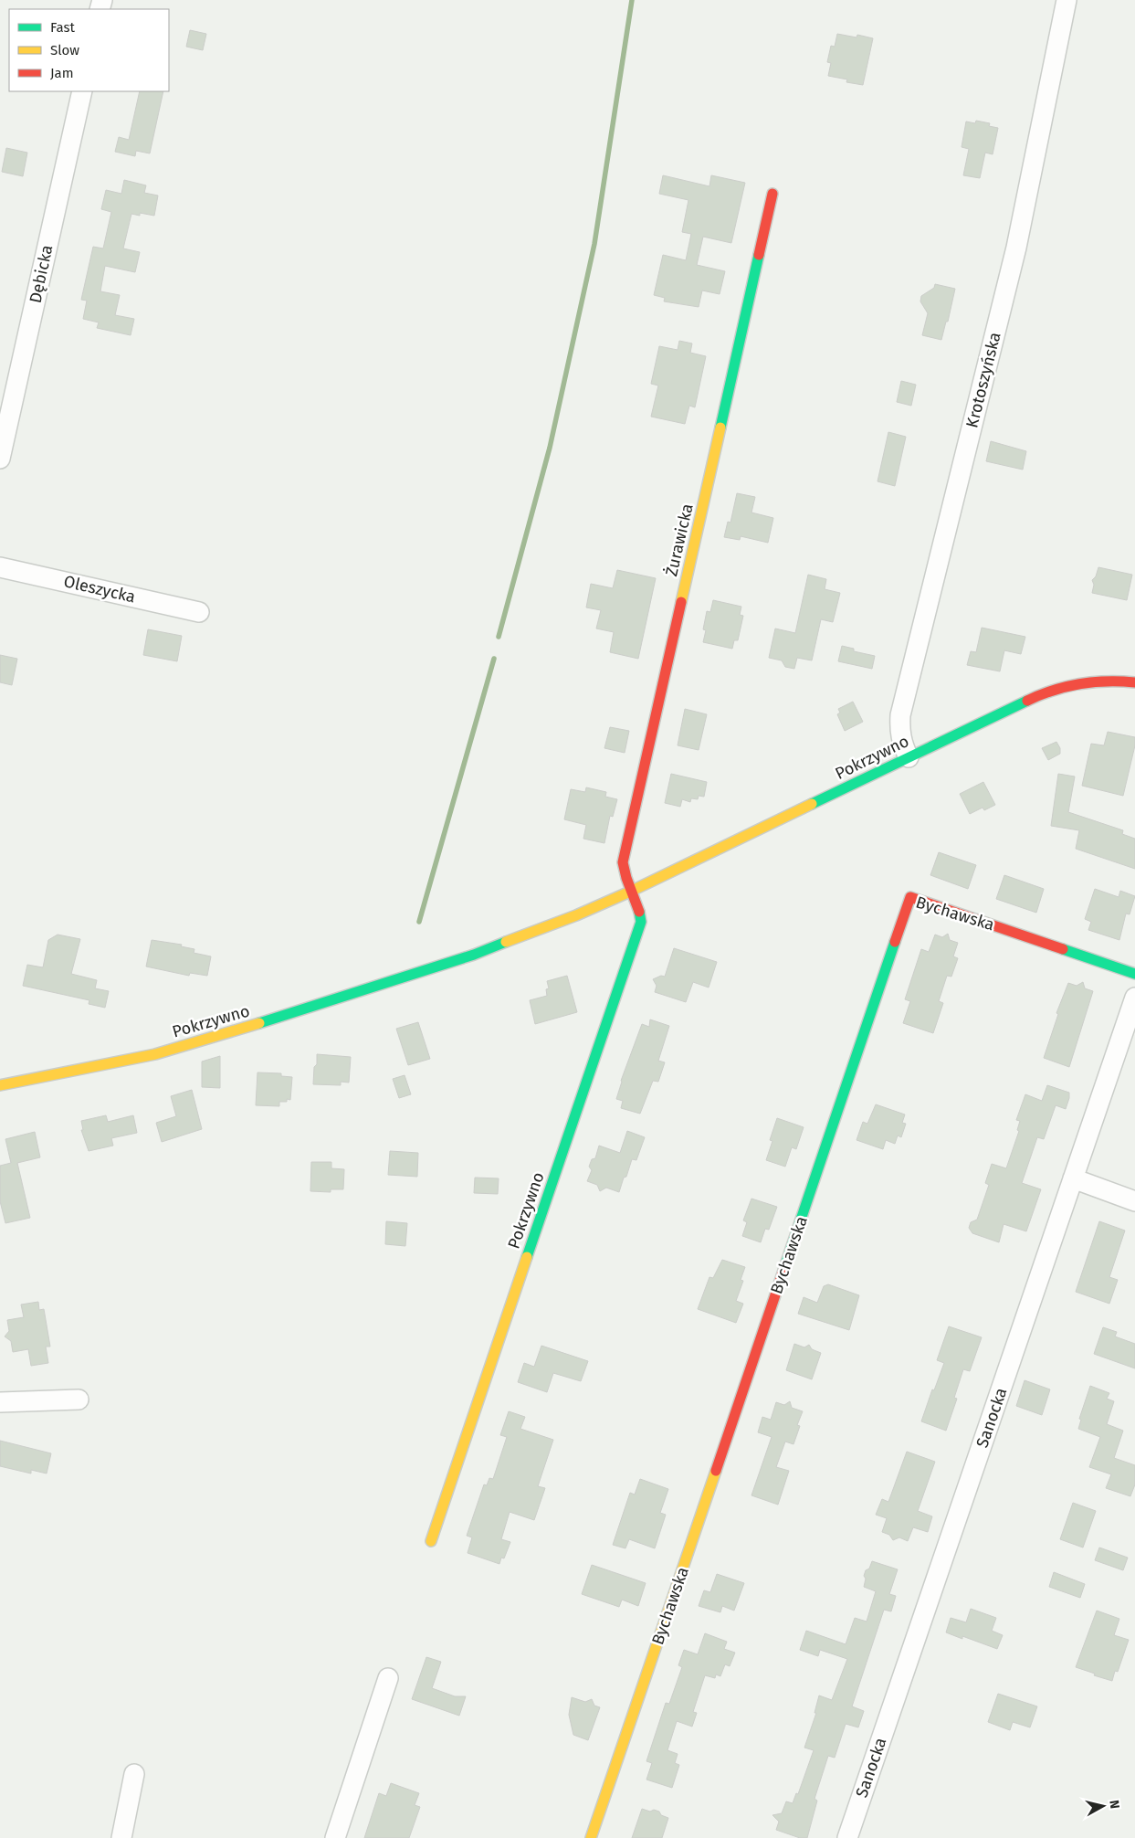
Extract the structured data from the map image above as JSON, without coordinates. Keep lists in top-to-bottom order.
{
  "streets": {
    "street": [
      "Dębicka",
      "Krotoszyńska",
      "Żurawicka",
      "Oleszycka",
      "Pokrzywno",
      "Bychawska",
      "Sanocka"
    ]
  },
  "crossings": [
    ["Krotoszyńska", "Pokrzywno"],
    ["Żurawicka", "Pokrzywno"]
  ],
  "legend": ["Fast", "Slow", "Jam"],
  "north": "right"
}
